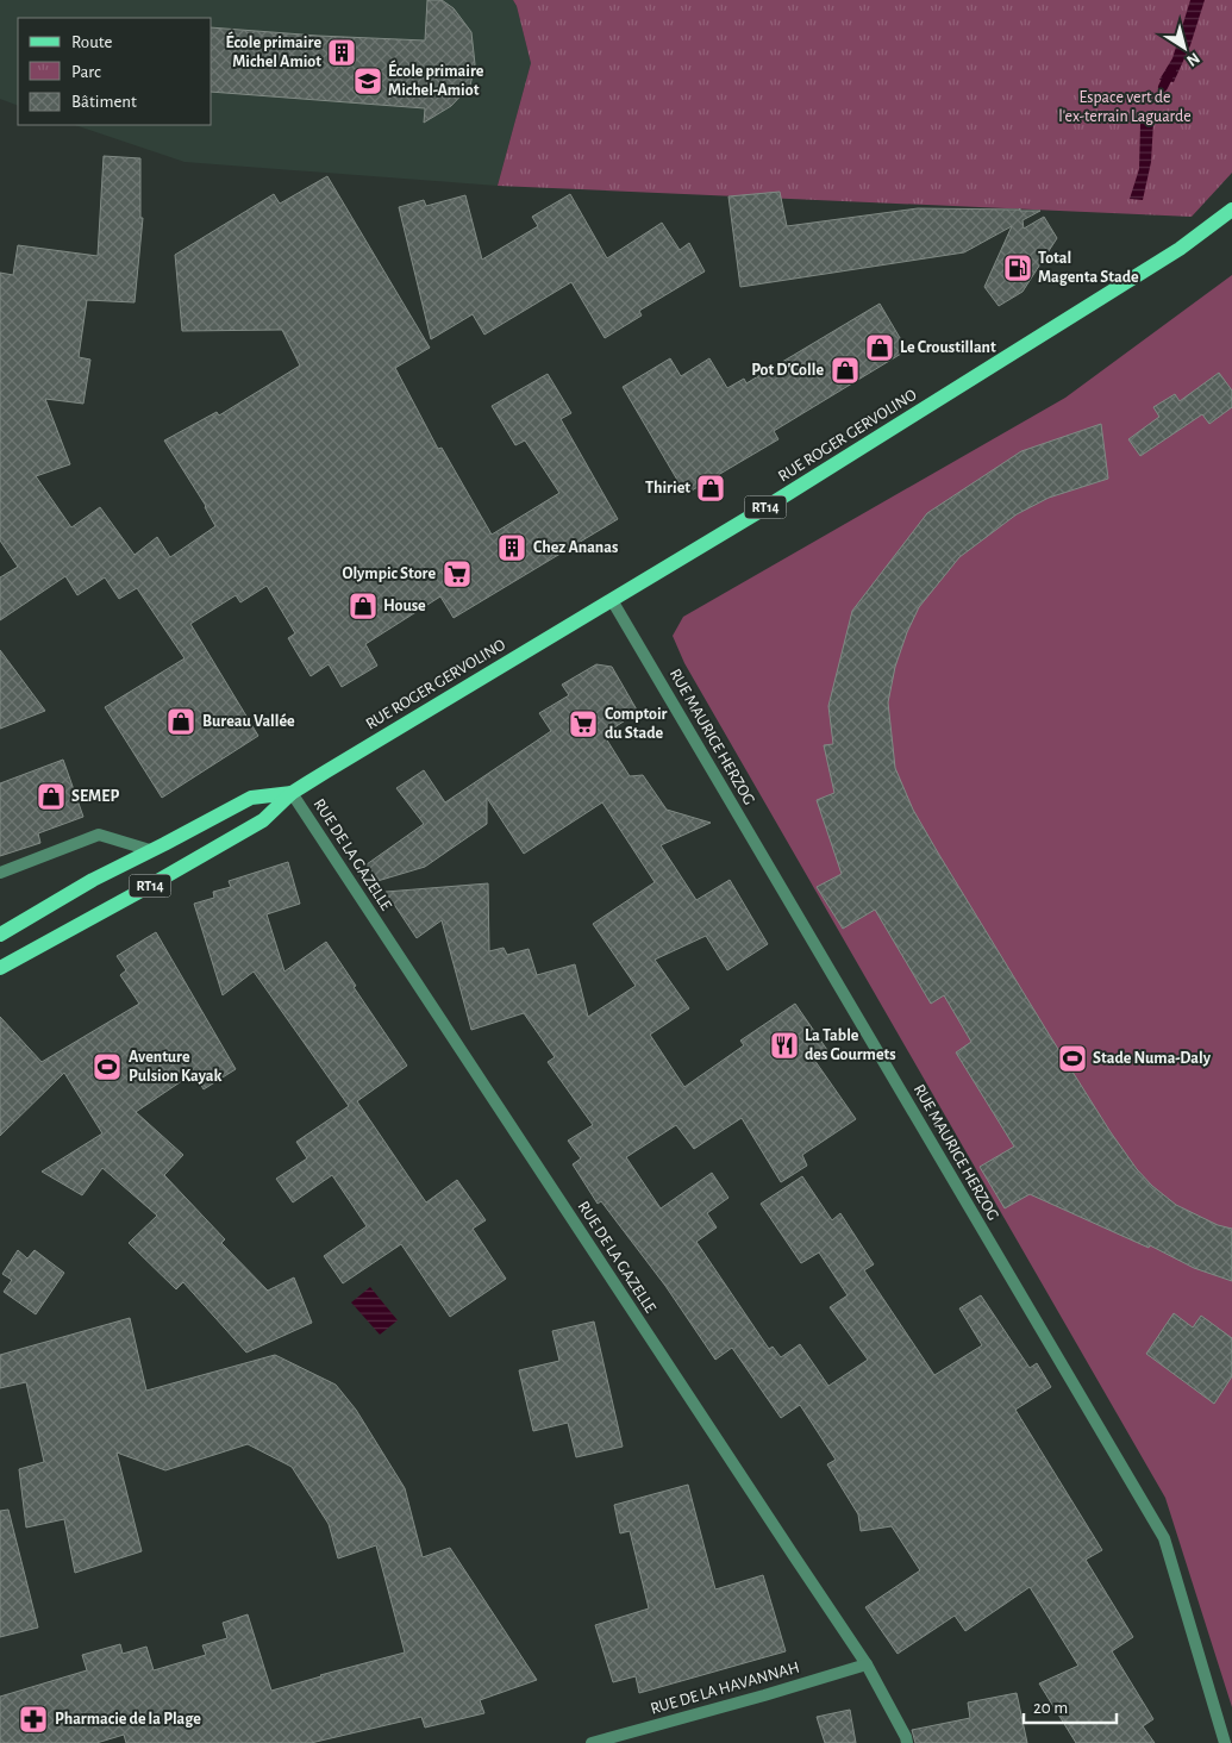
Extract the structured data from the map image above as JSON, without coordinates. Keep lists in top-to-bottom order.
{
  "streets": {
    "main road": ["RUE ROGER GERVOLINO", "RT14"],
    "street": ["RUE MAURICE HERZOG", "RUE DE LA GAZELLE", "RUE DE LA HAVANNAH"]
  },
  "crossings": [
    ["RUE ROGER GERVOLINO", "RUE MAURICE HERZOG"],
    ["RUE ROGER GERVOLINO", "RUE DE LA GAZELLE"],
    ["RUE DE LA GAZELLE", "RUE DE LA HAVANNAH"]
  ],
  "parks": ["Espace vert de l'ex-terrain Laguarde"],
  "places": {
    "building": ["École primaire Michel Amiot", "Chez Ananas"],
    "school or university": ["École primaire Michel-Amiot"],
    "fuel station": ["Total Magenta Stade"],
    "shop": [
      "Le Croustillant",
      "Pot D'Colle",
      "Thiriet",
      "House",
      "Bureau Vallée",
      "SEMEP"
    ],
    "supermarket": ["Olympic Store", "Comptoir du Stade"],
    "restaurant": ["La Table des Gourmets"],
    "sports": ["Stade Numa-Daly", "Aventure Pulsion Kayak"],
    "pharmacy": ["Pharmacie de la Plage"]
  },
  "legend": ["Route", "Parc", "Bâtiment"],
  "scale_bar": "20 m",
  "north": "bottom right"
}
